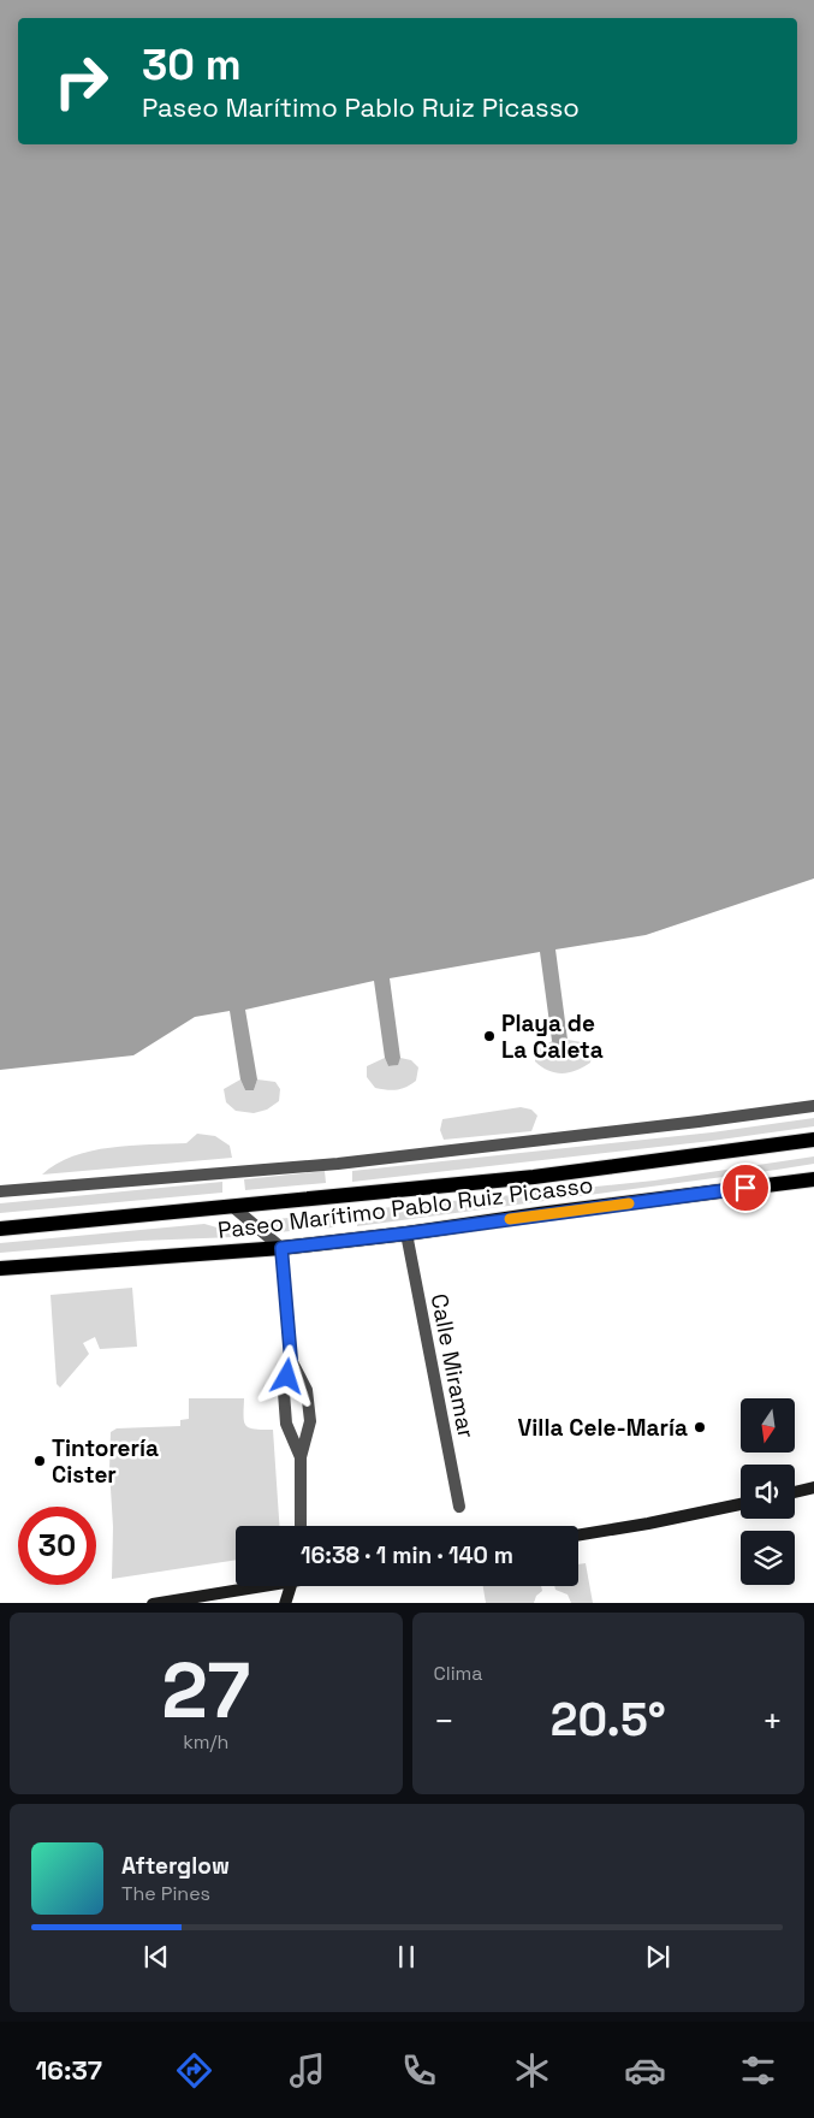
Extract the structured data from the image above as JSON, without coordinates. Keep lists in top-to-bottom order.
{
  "streets": {
    "main road": ["Paseo Marítimo Pablo Ruiz Picasso"],
    "street": ["Calle Miramar"]
  },
  "crossings": [
    ["Paseo Marítimo Pablo Ruiz Picasso", "Calle Miramar"]
  ],
  "places": ["Playa de La Caleta", "Villa Cele-María", "Tintorería Cister"],
  "north": "bottom",
  "page": {
    "turn": ["30 m", "Paseo Marítimo Pablo Ruiz Picasso"],
    "limit": "30",
    "trip": "16:38 · 1 min · 140 m",
    "tile": [
      ["27", "km/h"],
      "Clima"
    ],
    "heat": ["−", "20.5°", "+"],
    "song": ["Afterglow", "The Pines"],
    "tabs": "16:37"
  }
}
